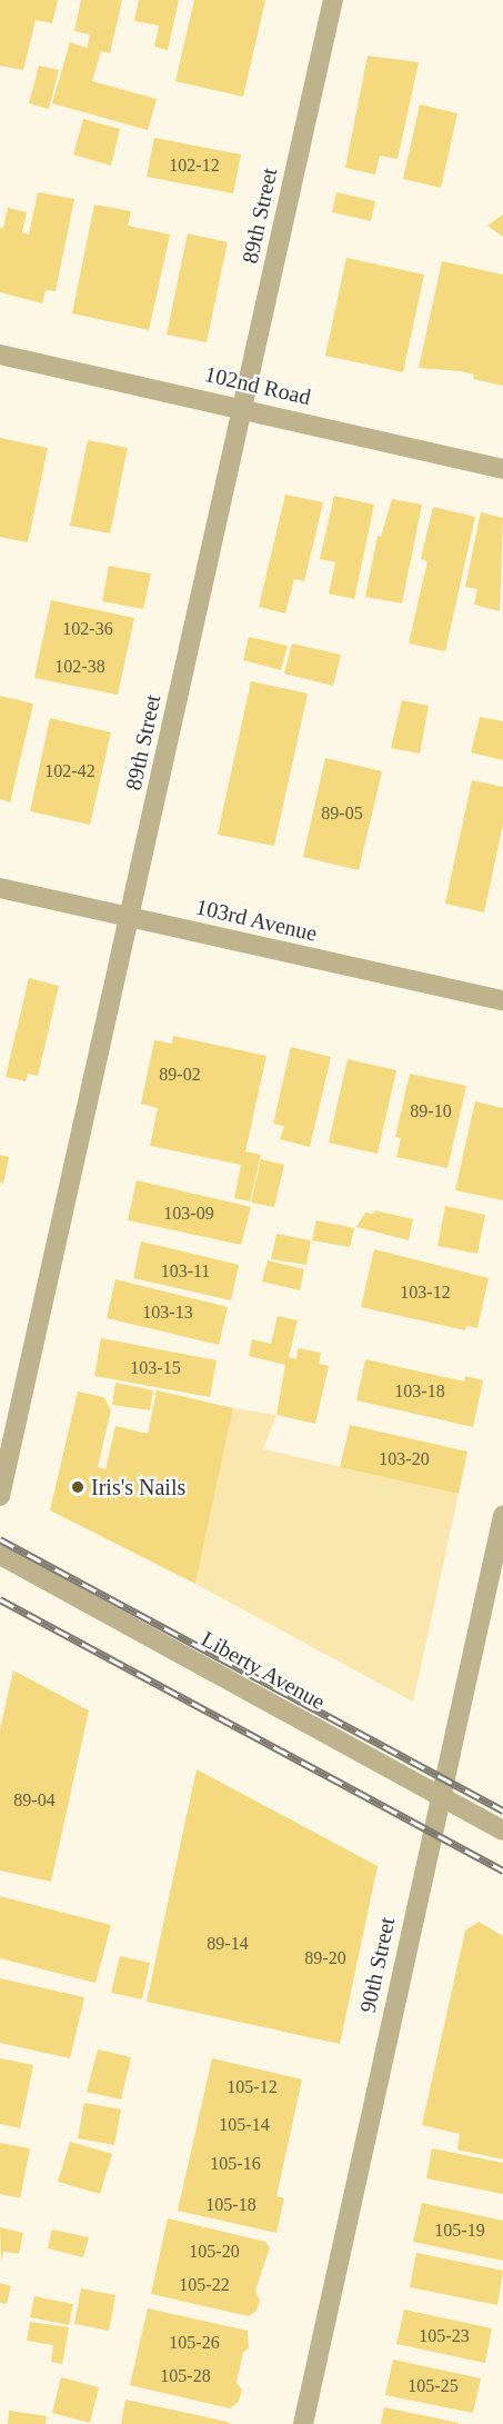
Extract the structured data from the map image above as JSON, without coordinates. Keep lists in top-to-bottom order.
{
  "streets": {
    "street": [
      "89th Street",
      "102nd Road",
      "103rd Avenue",
      "Liberty Avenue",
      "90th Street"
    ]
  },
  "crossings": [
    ["89th Street", "102nd Road"],
    ["89th Street", "103rd Avenue"],
    ["Liberty Avenue", "90th Street"]
  ],
  "places": ["Iris's Nails"],
  "house_numbers": [
    "102-12",
    "102-36",
    "102-38",
    "102-42",
    "89-05",
    "89-02",
    "89-10",
    "103-09",
    "103-11",
    "103-12",
    "103-13",
    "103-15",
    "103-18",
    "103-20",
    "89-04",
    "89-14",
    "89-20",
    "105-12",
    "105-14",
    "105-16",
    "105-18",
    "105-19",
    "105-20",
    "105-22",
    "105-23",
    "105-26",
    "105-28",
    "105-25"
  ]
}
